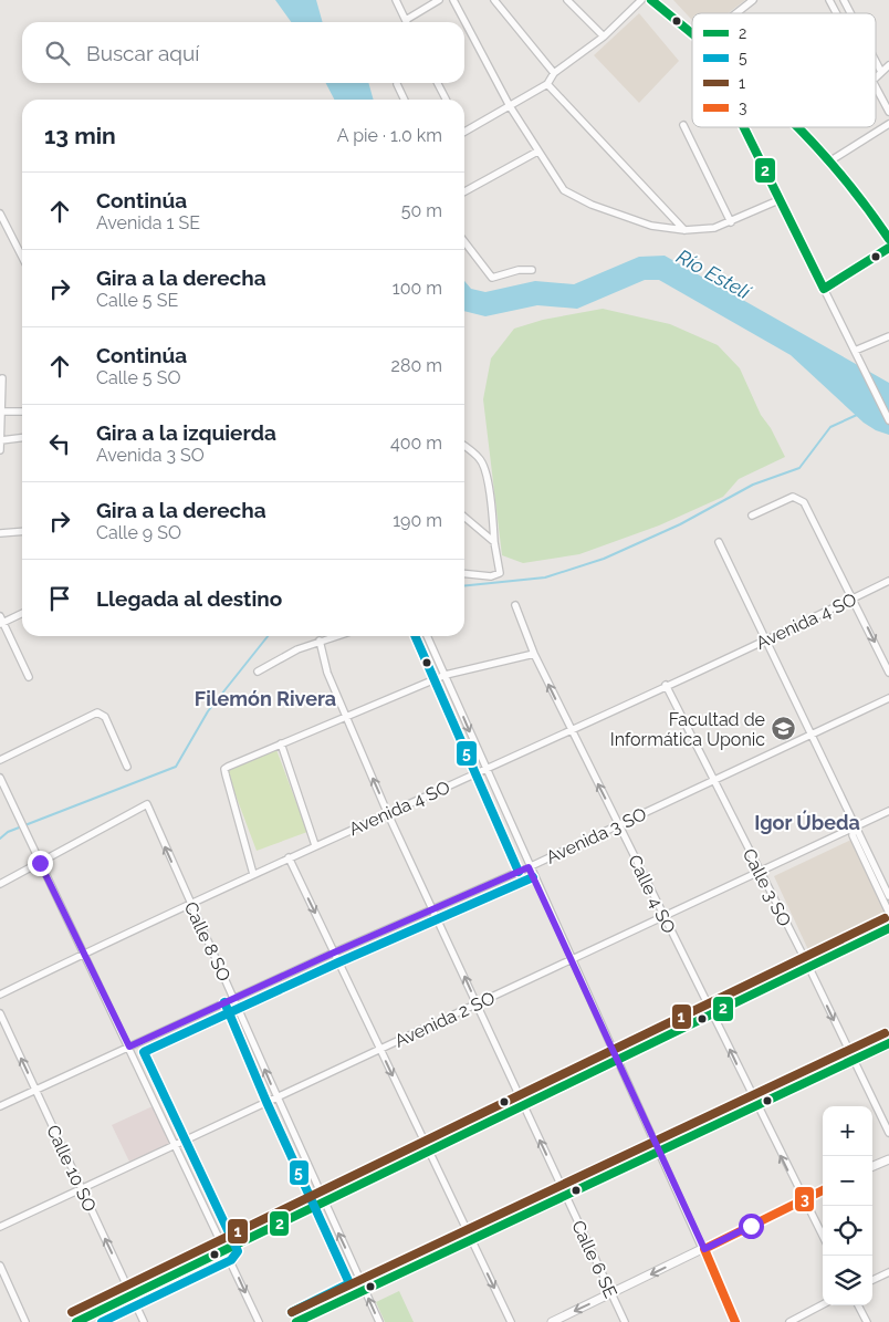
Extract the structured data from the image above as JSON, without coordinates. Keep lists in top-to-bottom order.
{
  "streets": {
    "street": [
      "Avenida 4 SO",
      "Avenida 3 SO",
      "Calle 3 SO",
      "Calle 4 SO",
      "Calle 8 SO",
      "Avenida 2 SO",
      "Calle 10 SO",
      "Calle 6 SE"
    ]
  },
  "crossings": [
    ["Avenida 4 SO", "Calle 3 SO"],
    ["Avenida 4 SO", "Calle 4 SO"],
    ["Avenida 4 SO", "Calle 8 SO"],
    ["Avenida 4 SO", "Calle 6 SE"],
    ["Avenida 3 SO", "Calle 3 SO"],
    ["Avenida 3 SO", "Calle 4 SO"],
    ["Avenida 3 SO", "Calle 8 SO"],
    ["Avenida 3 SO", "Calle 10 SO"],
    ["Avenida 3 SO", "Calle 6 SE"],
    ["Calle 3 SO", "Avenida 2 SO"],
    ["Calle 4 SO", "Avenida 2 SO"],
    ["Calle 8 SO", "Avenida 2 SO"],
    ["Avenida 2 SO", "Calle 10 SO"],
    ["Avenida 2 SO", "Calle 6 SE"]
  ],
  "one_way": ["Calle 4 SO", "Calle 10 SO", "Calle 6 SE"],
  "districts": ["Filemón Rivera", "Igor Úbeda"],
  "water": ["Río Estelí"],
  "places": {
    "school or university": ["Facultad de Informática Uponic"]
  },
  "lines": [
    "transit line 2",
    "transit line 5",
    "transit line 1",
    "transit line 3"
  ],
  "legend": [
    "2",
    "5",
    "1",
    "3"
  ],
  "page": {
    "search": "Buscar aquí",
    "heading": ["13 min", "A pie · 1.0 km"],
    "list": [
      ["Continúa", "Avenida 1 SE", "50 m"],
      ["Gira a la derecha", "Calle 5 SE", "100 m"],
      ["Continúa", "Calle 5 SO", "280 m"],
      ["Gira a la izquierda", "Avenida 3 SO", "400 m"],
      ["Gira a la derecha", "Calle 9 SO", "190 m"],
      "Llegada al destino"
    ],
    "map_buttons": ["+", "−"]
  }
}
